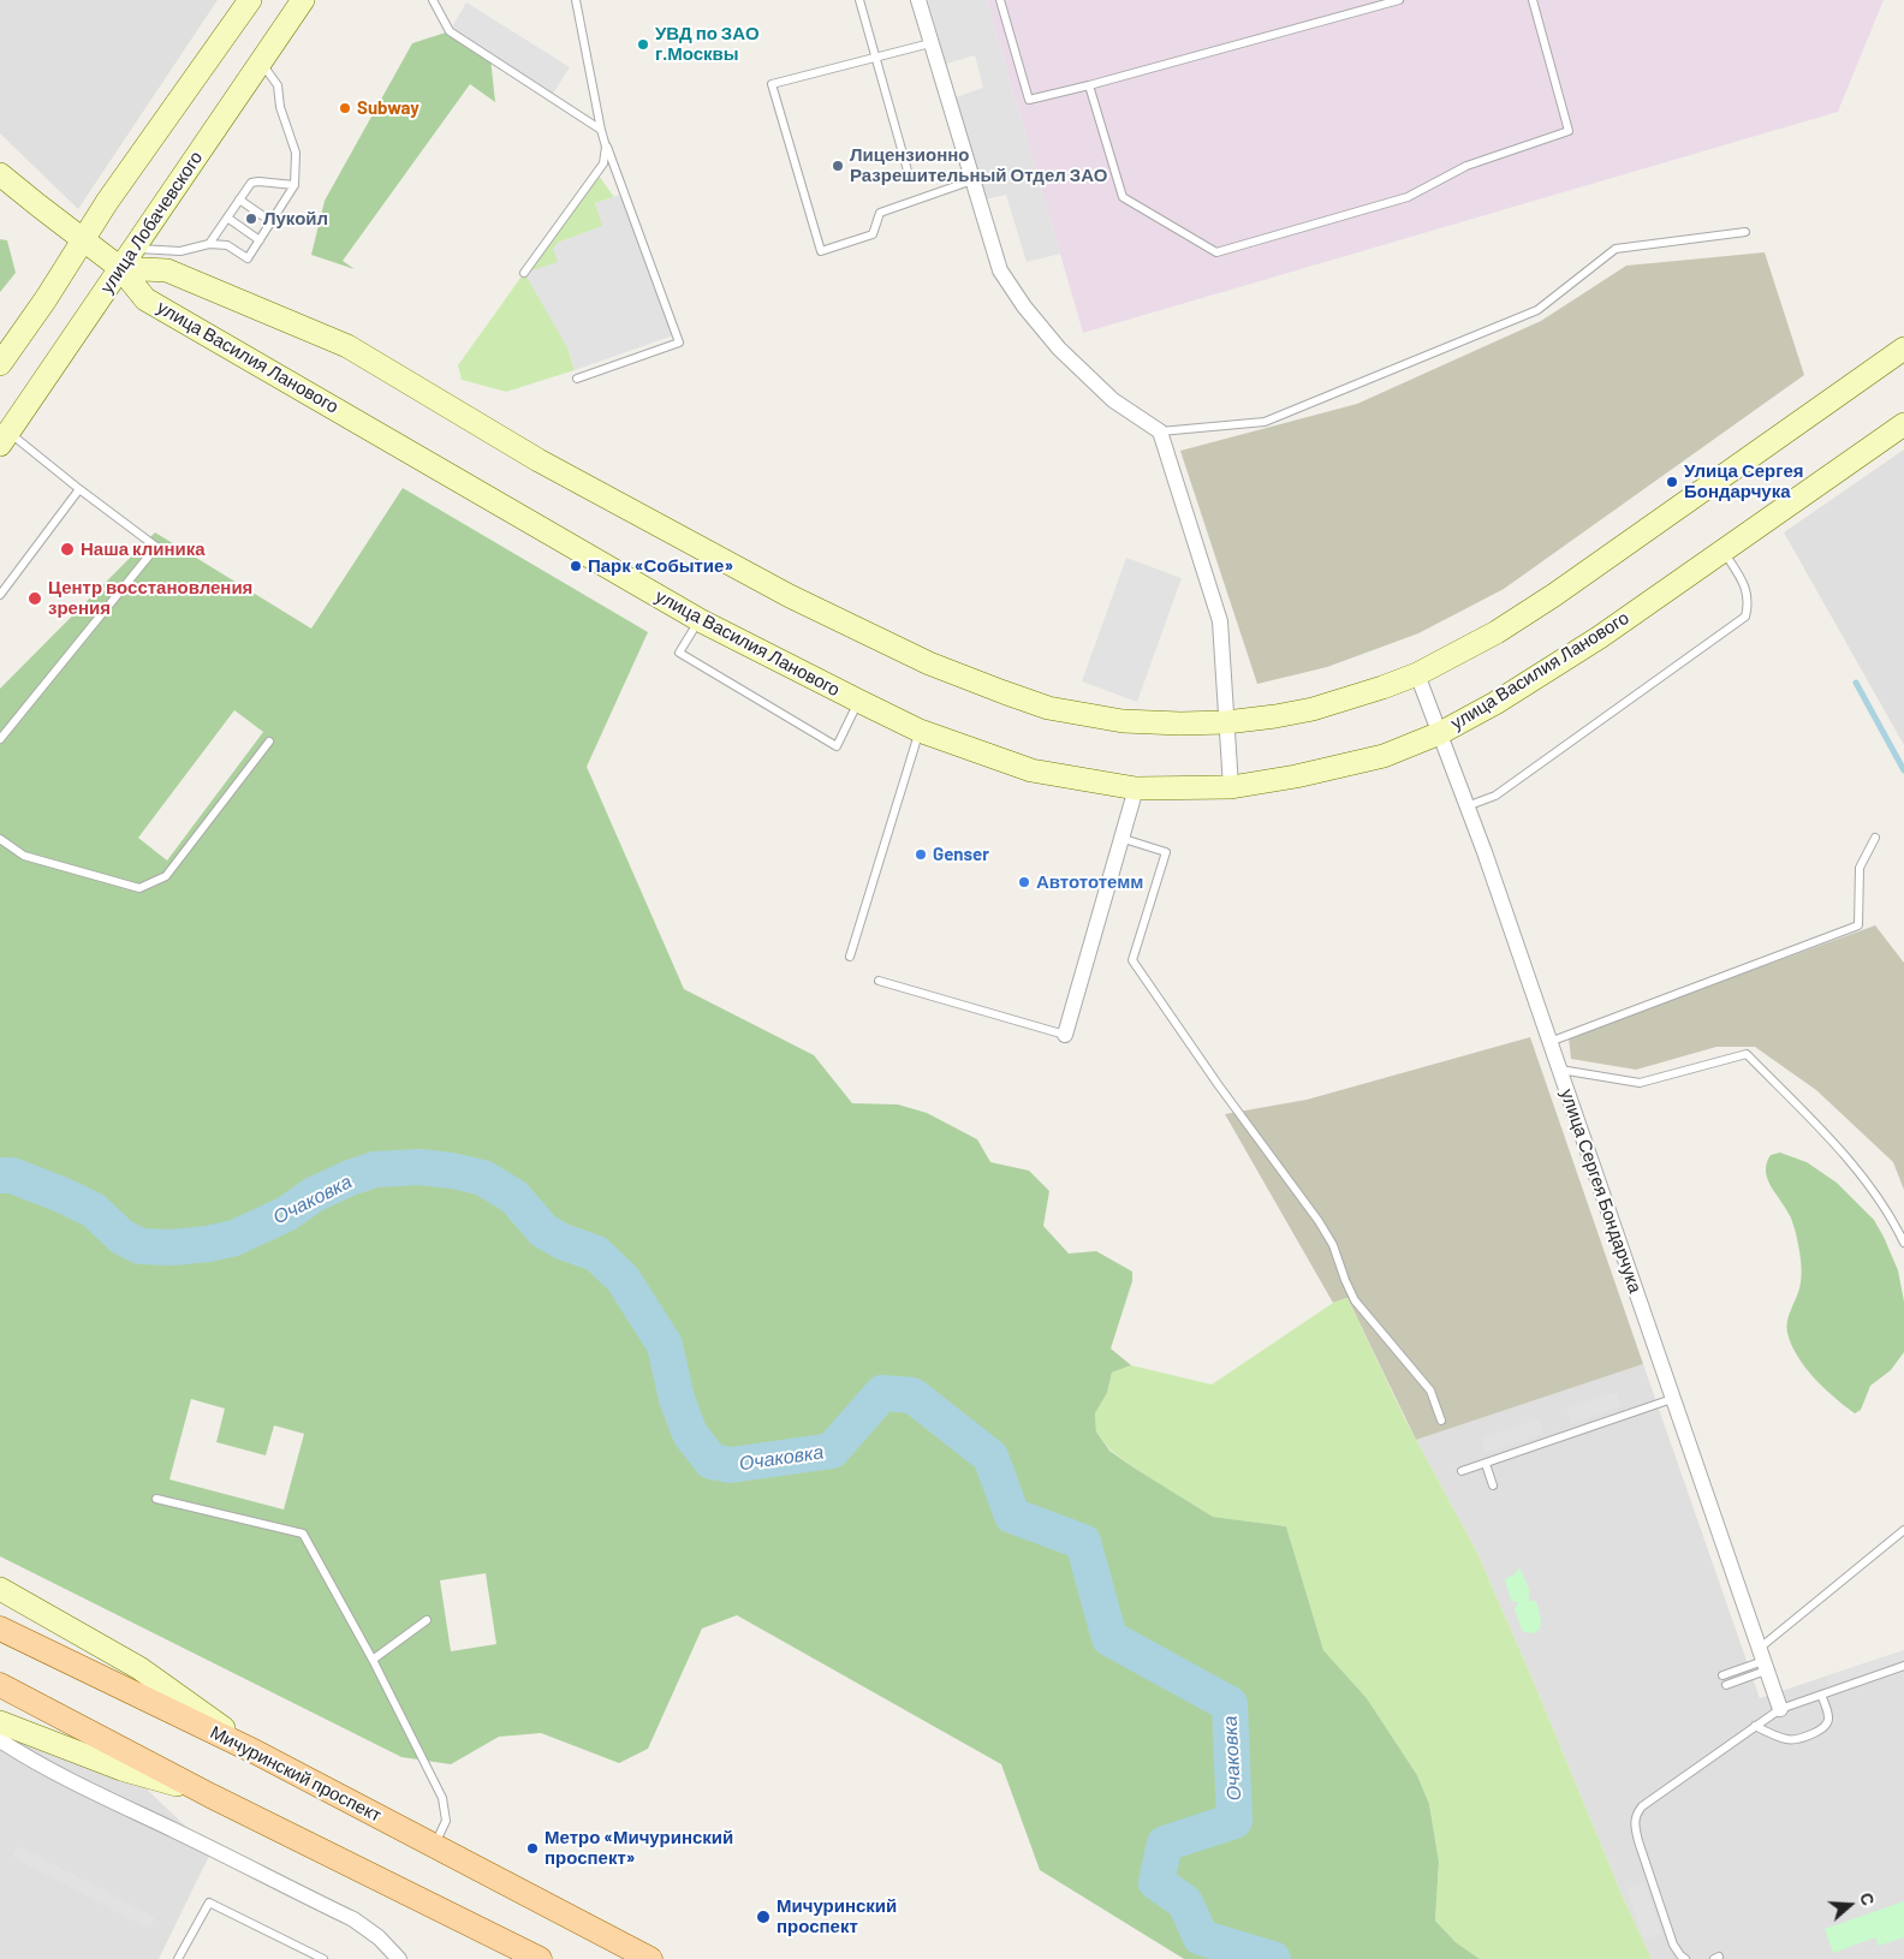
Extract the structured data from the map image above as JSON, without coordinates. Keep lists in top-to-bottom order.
{
  "streets": {
    "main road": ["Мичуринский проспект"],
    "street": ["улица Лобачевского", "улица Василия Ланового", "улица Сергея Бондарчука"]
  },
  "crossings": [
    ["улица Лобачевского", "улица Василия Ланового"],
    ["улица Василия Ланового", "улица Сергея Бондарчука"]
  ],
  "water": ["Очаковка"],
  "places": [
    "УВД по ЗАО г.Москвы",
    "Subway",
    "Лицензионно Разрешительный Отдел ЗАО",
    "Лукойл",
    "Улица Сергея Бондарчука",
    "Наша клиника",
    "Парк «Событие»",
    "Центр восстановления зрения",
    "Genser",
    "Автототемм",
    "Метро «Мичуринский проспект»",
    "Мичуринский проспект"
  ],
  "north": "right"
}
